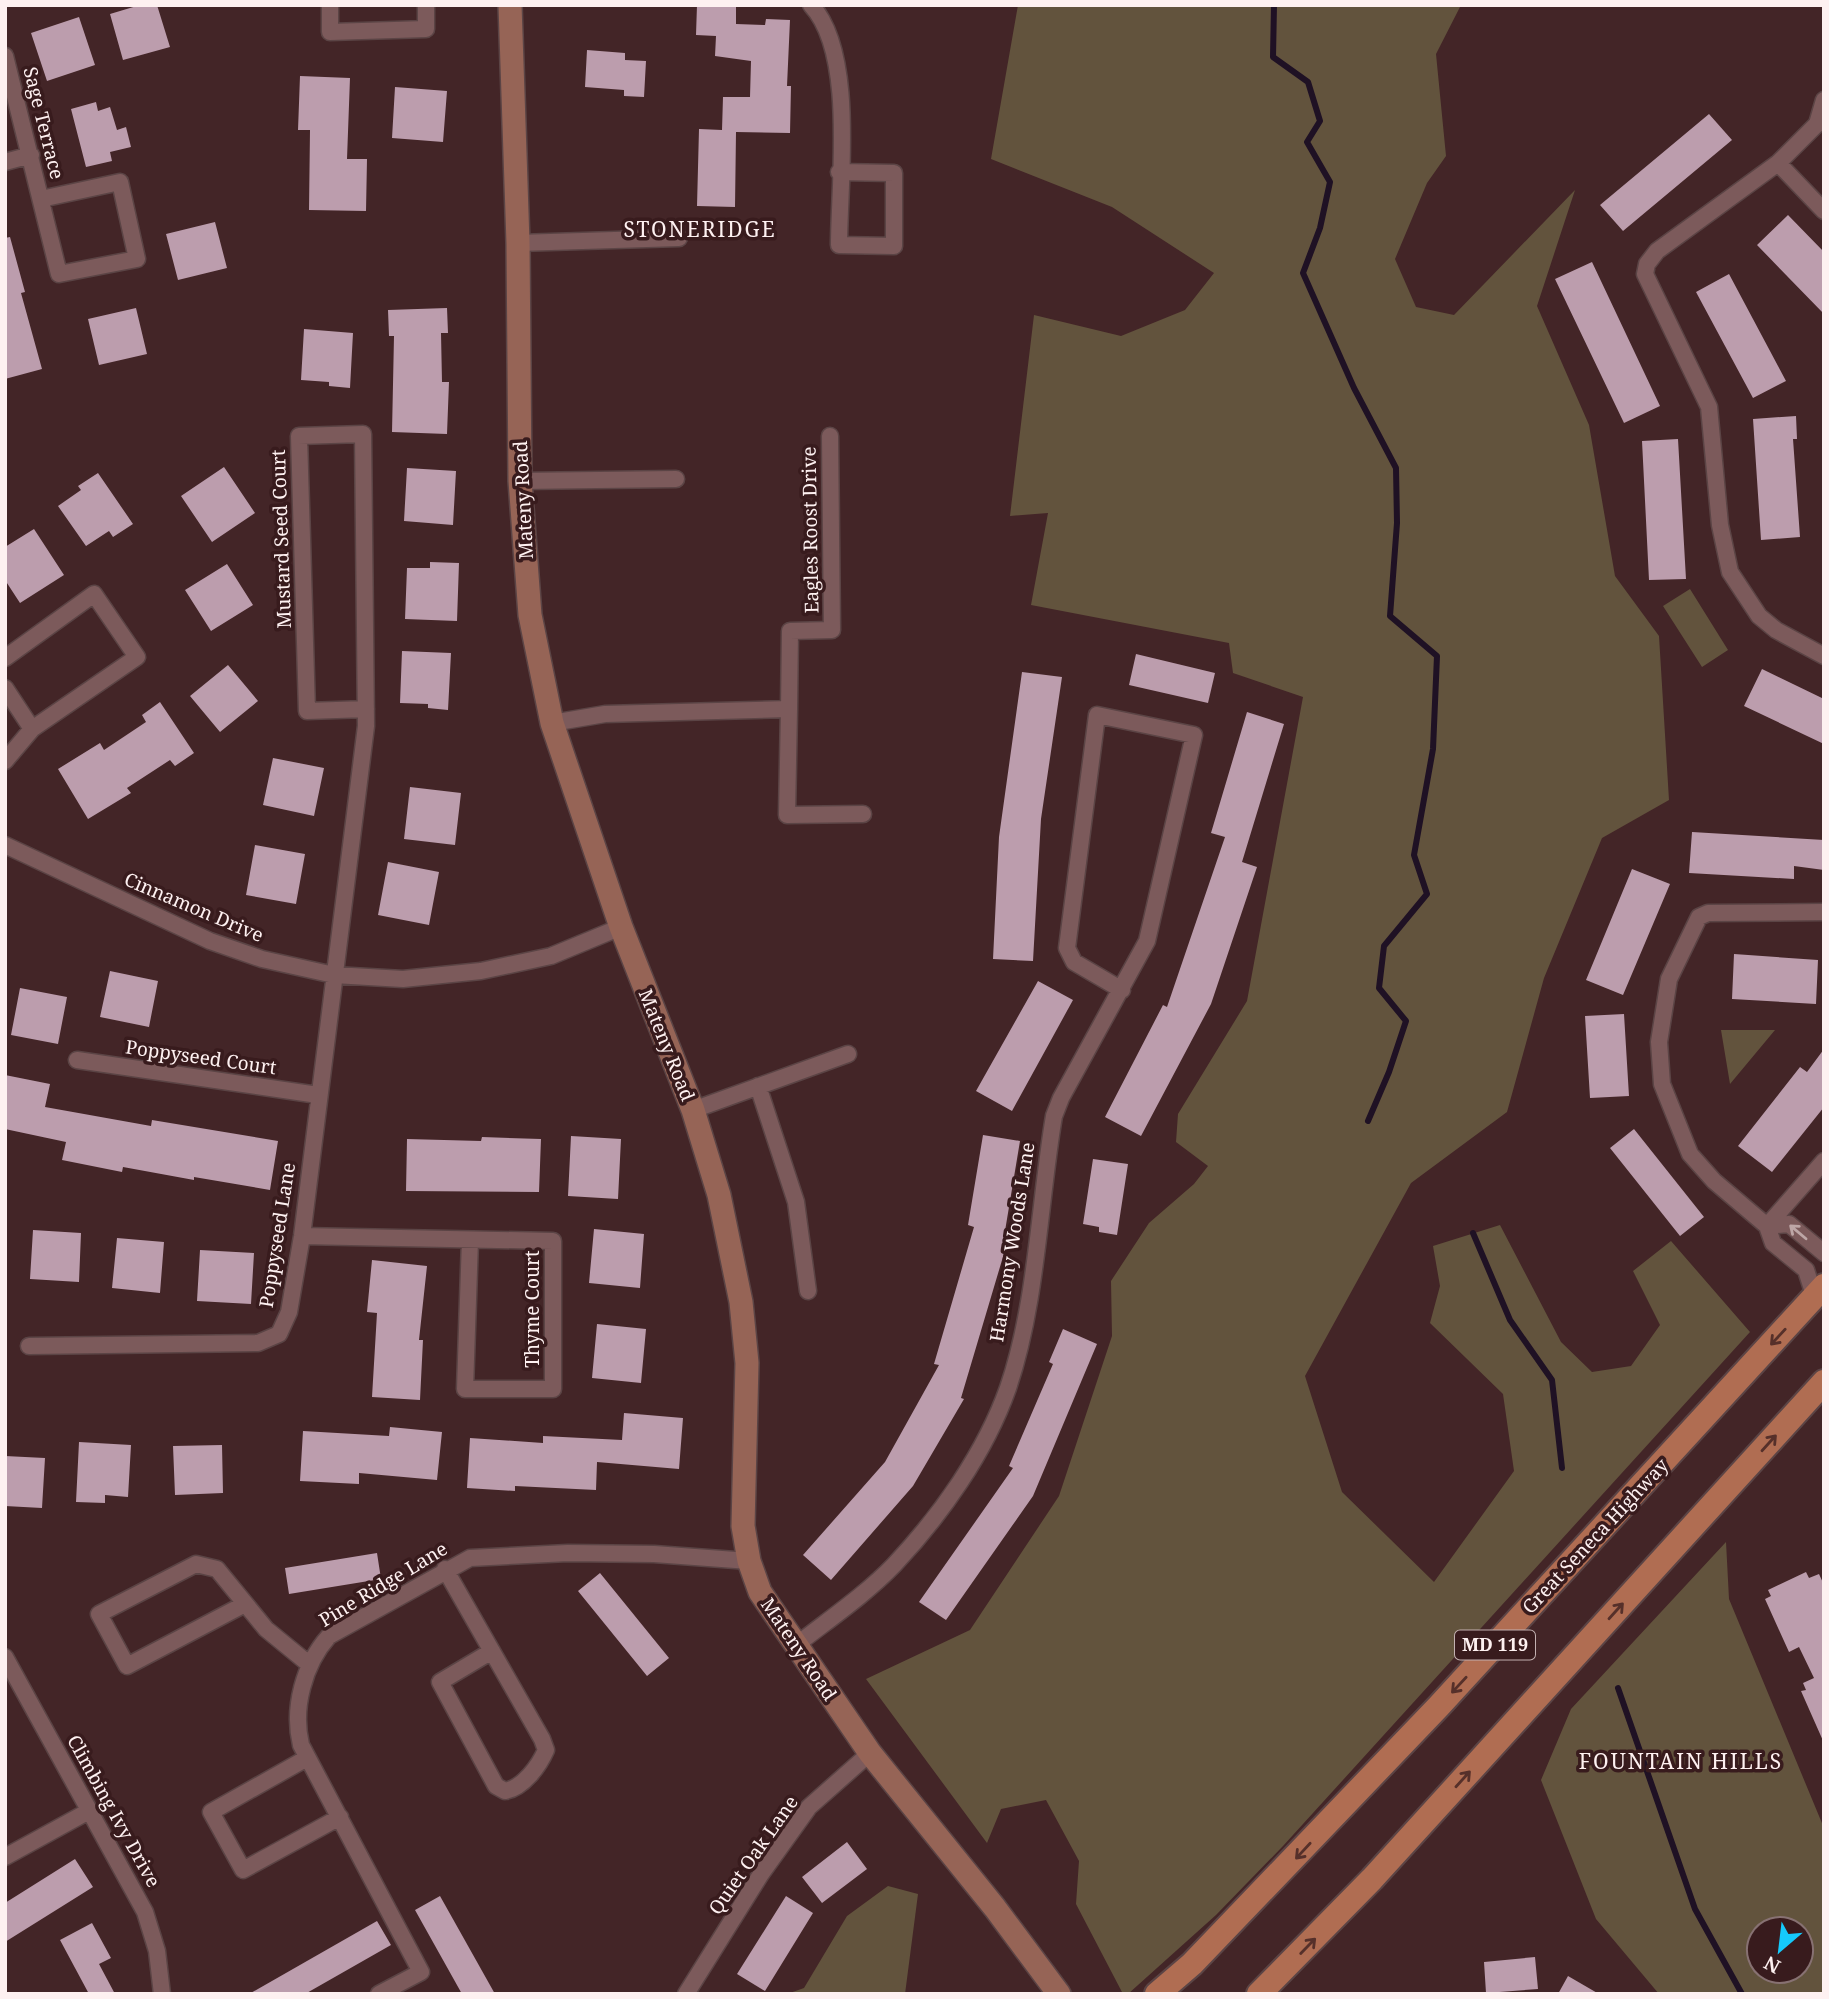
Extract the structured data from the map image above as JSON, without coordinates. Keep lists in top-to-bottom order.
{
  "streets": {
    "main road": ["Great Seneca Highway", "MD 119"],
    "street": [
      "Sage Terrace",
      "Mateny Road",
      "Eagles Roost Drive",
      "Mustard Seed Court",
      "Cinnamon Drive",
      "Poppyseed Court",
      "Poppyseed Lane",
      "Harmony Woods Lane",
      "Thyme Court",
      "Pine Ridge Lane",
      "Climbing Ivy Drive",
      "Quiet Oak Lane"
    ]
  },
  "crossings": [
    ["Mateny Road", "Cinnamon Drive"],
    ["Mateny Road", "Harmony Woods Lane"],
    ["Mateny Road", "Pine Ridge Lane"],
    ["Mateny Road", "Quiet Oak Lane"],
    ["Mustard Seed Court", "Cinnamon Drive"],
    ["Mustard Seed Court", "Poppyseed Lane"],
    ["Cinnamon Drive", "Poppyseed Lane"],
    ["Poppyseed Court", "Poppyseed Lane"],
    ["Poppyseed Lane", "Thyme Court"]
  ],
  "districts": ["STONERIDGE", "FOUNTAIN HILLS"],
  "north": "bottom left"
}
